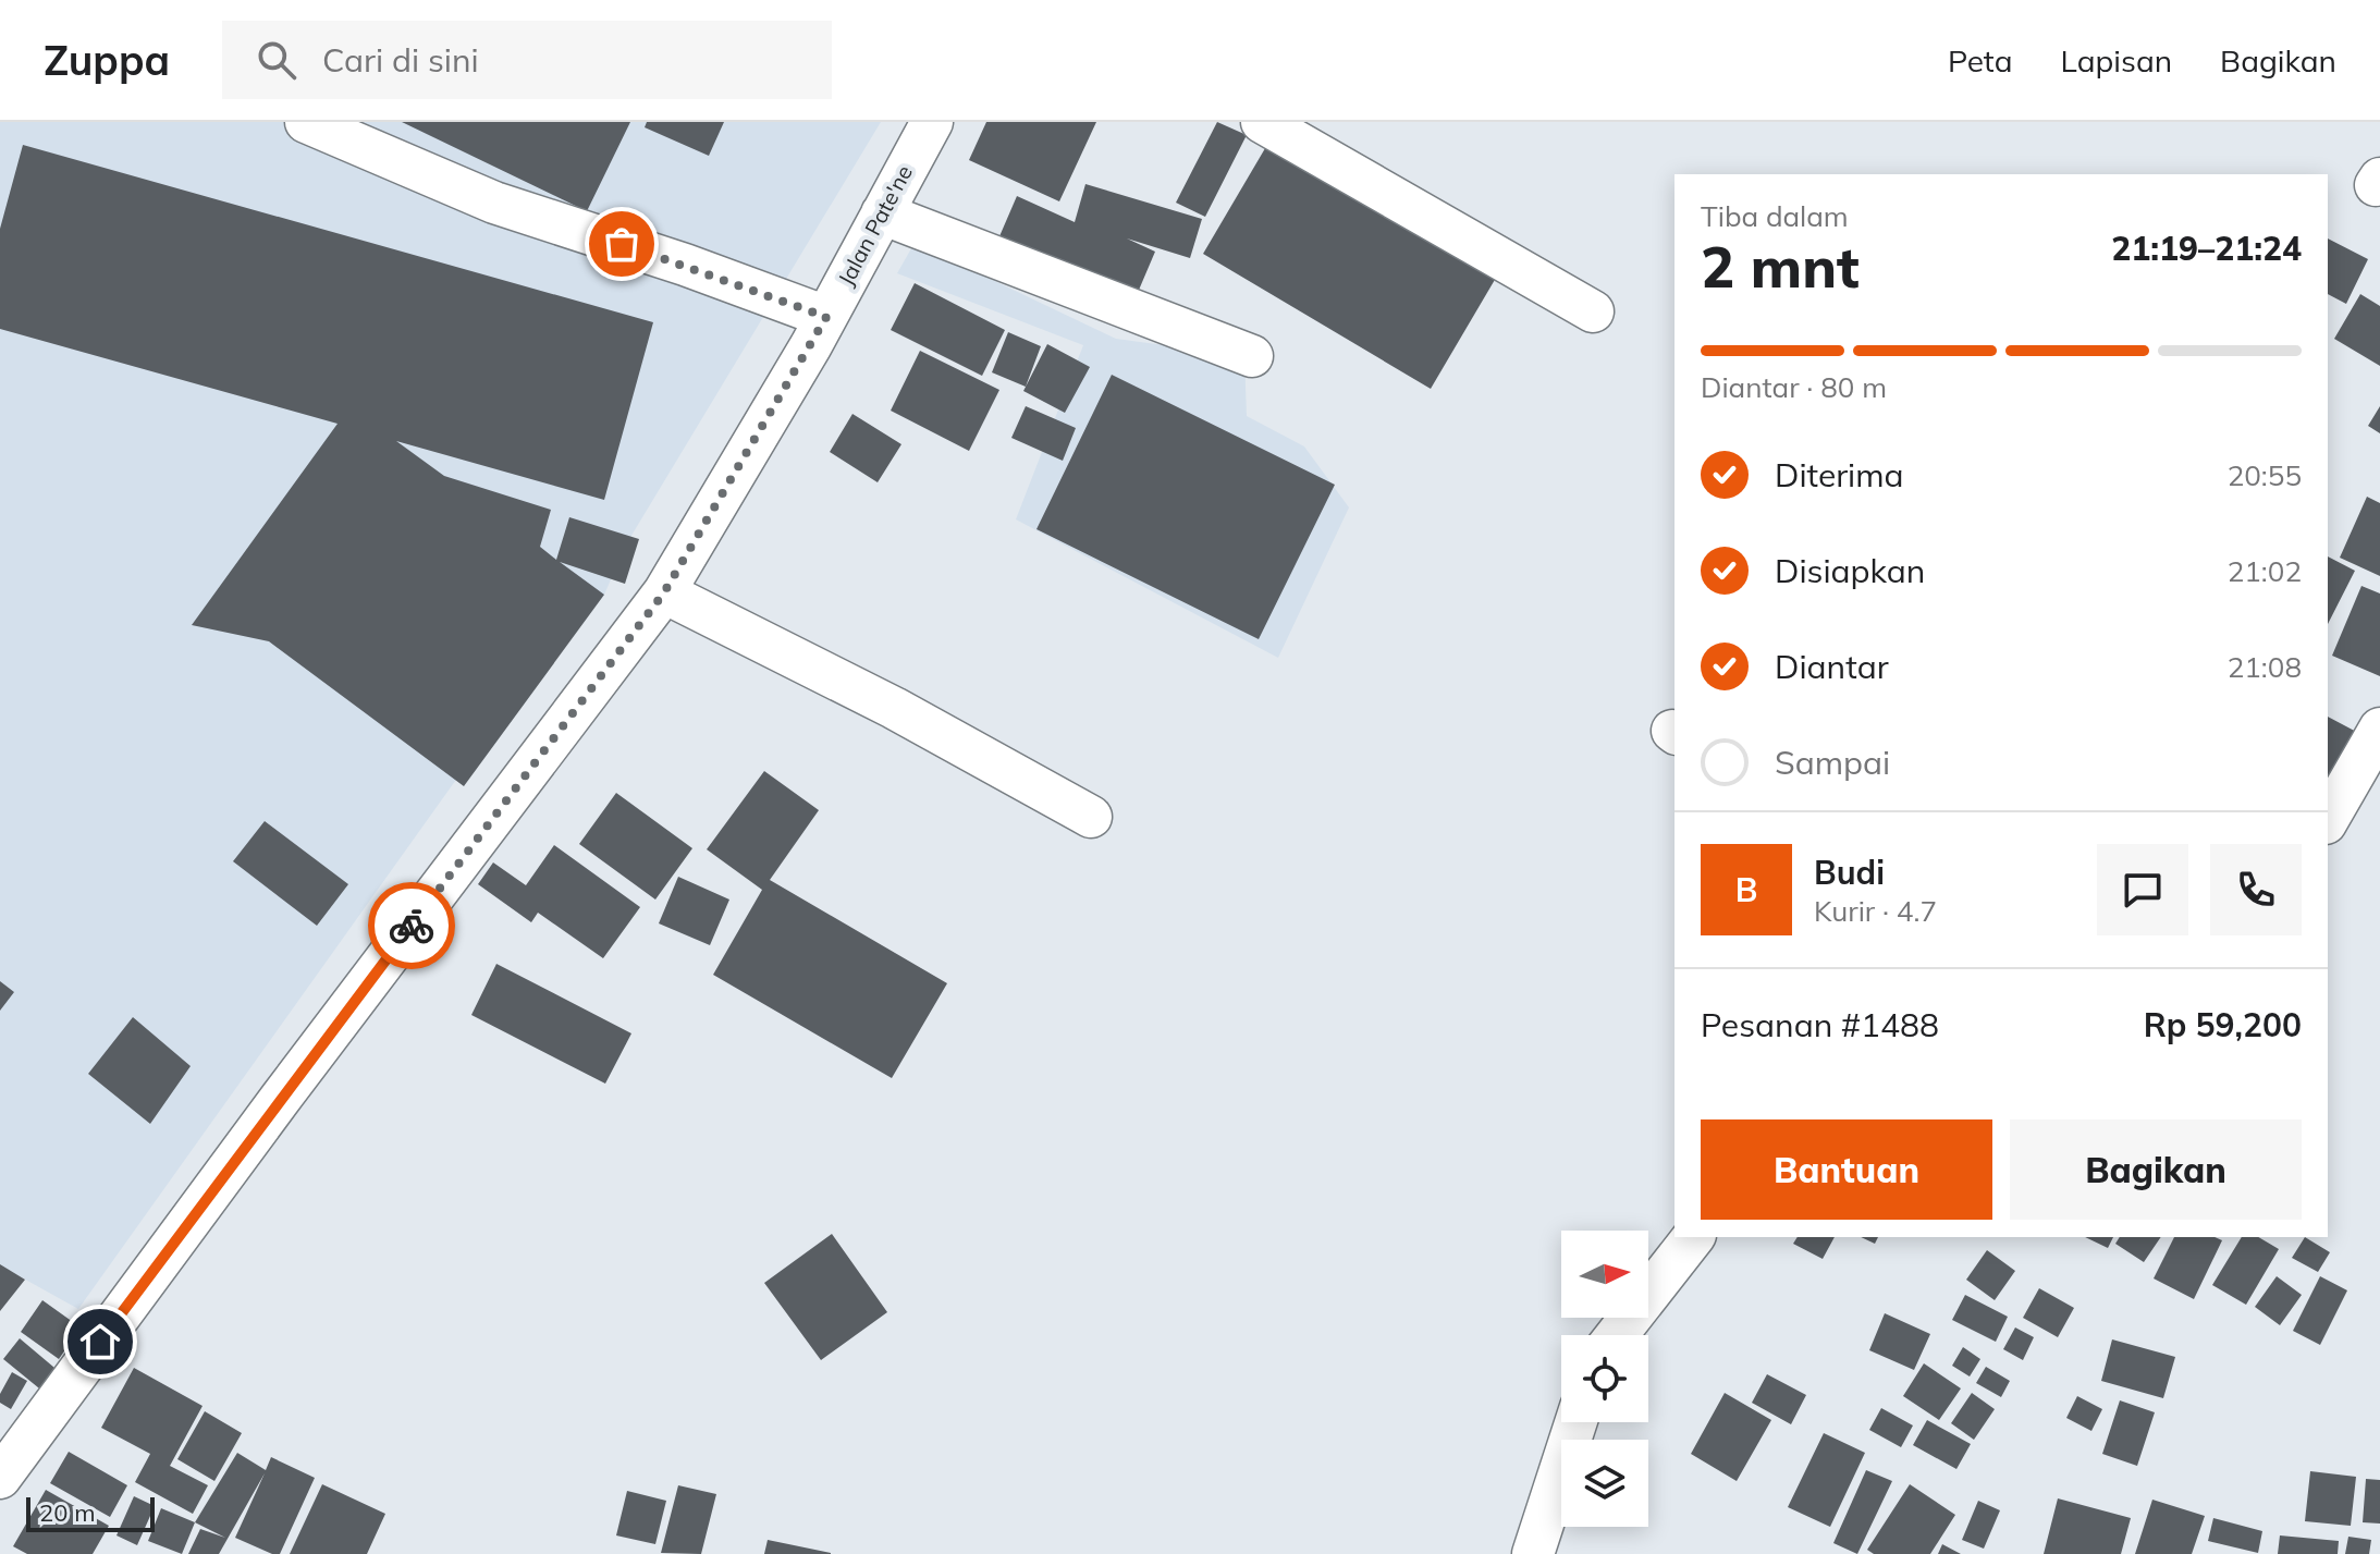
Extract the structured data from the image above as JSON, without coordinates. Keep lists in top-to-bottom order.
{
  "streets": {
    "street": ["Jalan Pate'ne"]
  },
  "scale_bar": "20 m",
  "north": "right",
  "page": {
    "header": "Zuppa",
    "search": "Cari di sini",
    "nav": ["Peta", "Lapisan", "Bagikan"],
    "heading": ["2 mnt", "Tiba dalam", "21:19–21:24"],
    "panel": [
      "Budi",
      "Kurir · 4.7",
      "Pesanan #1488",
      "Rp 59,200"
    ],
    "bar": "Diantar · 80 m",
    "list": [
      ["Diterima", "20:55"],
      ["Disiapkan", "21:02"],
      ["Diantar", "21:08"],
      "Sampai"
    ],
    "round": "B",
    "buttons": ["Bantuan", "Bagikan"],
    "scale": "20 m"
  }
}
